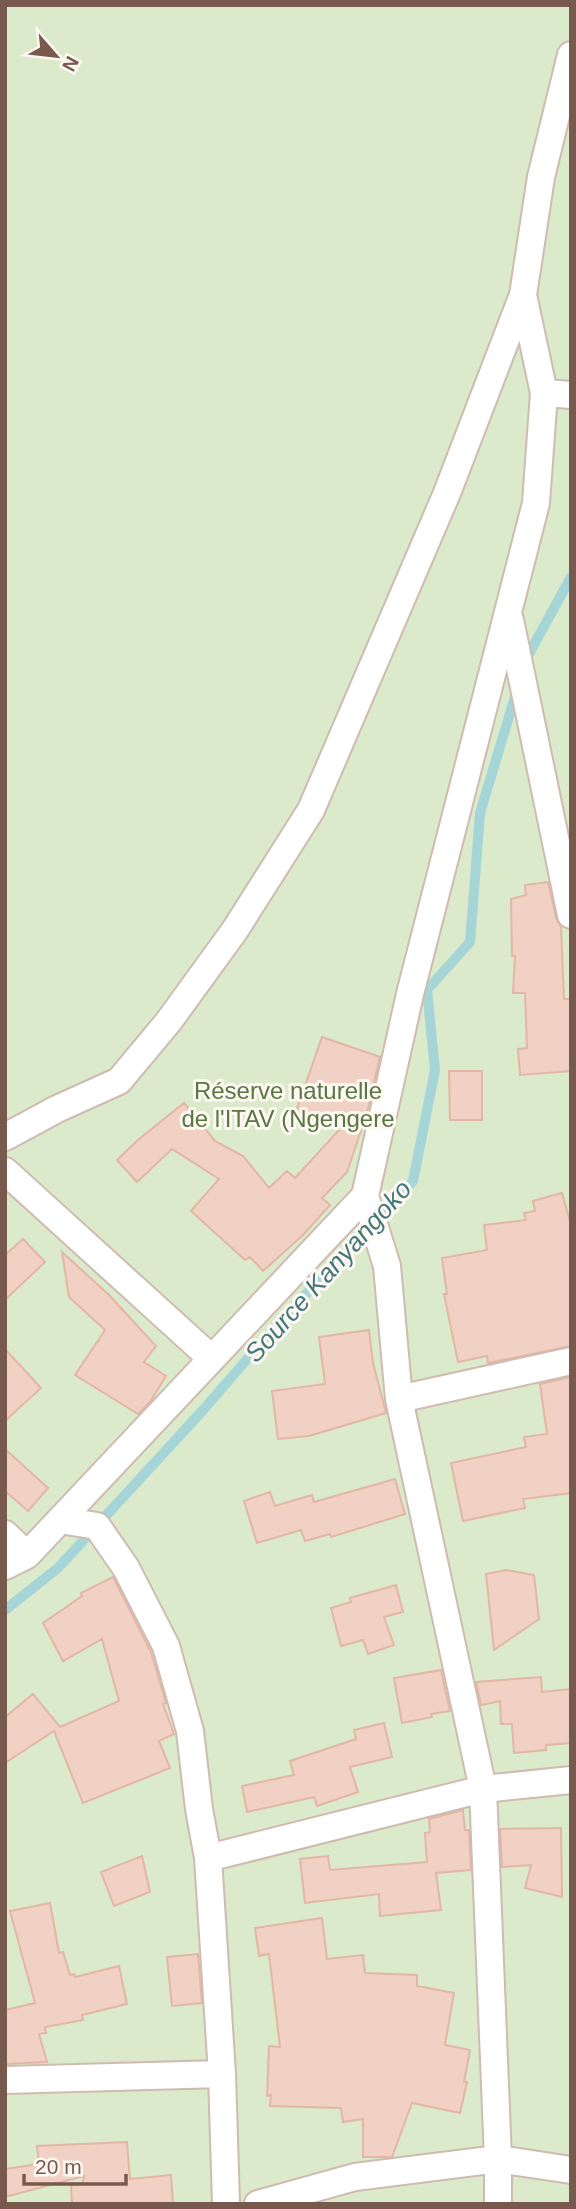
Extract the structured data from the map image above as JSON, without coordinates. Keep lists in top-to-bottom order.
{
  "water": ["Source Kanyangoko"],
  "parks": ["Réserve naturelle de l'ITAV (Ngengere"],
  "scale_bar": "20 m",
  "north": "bottom right"
}
